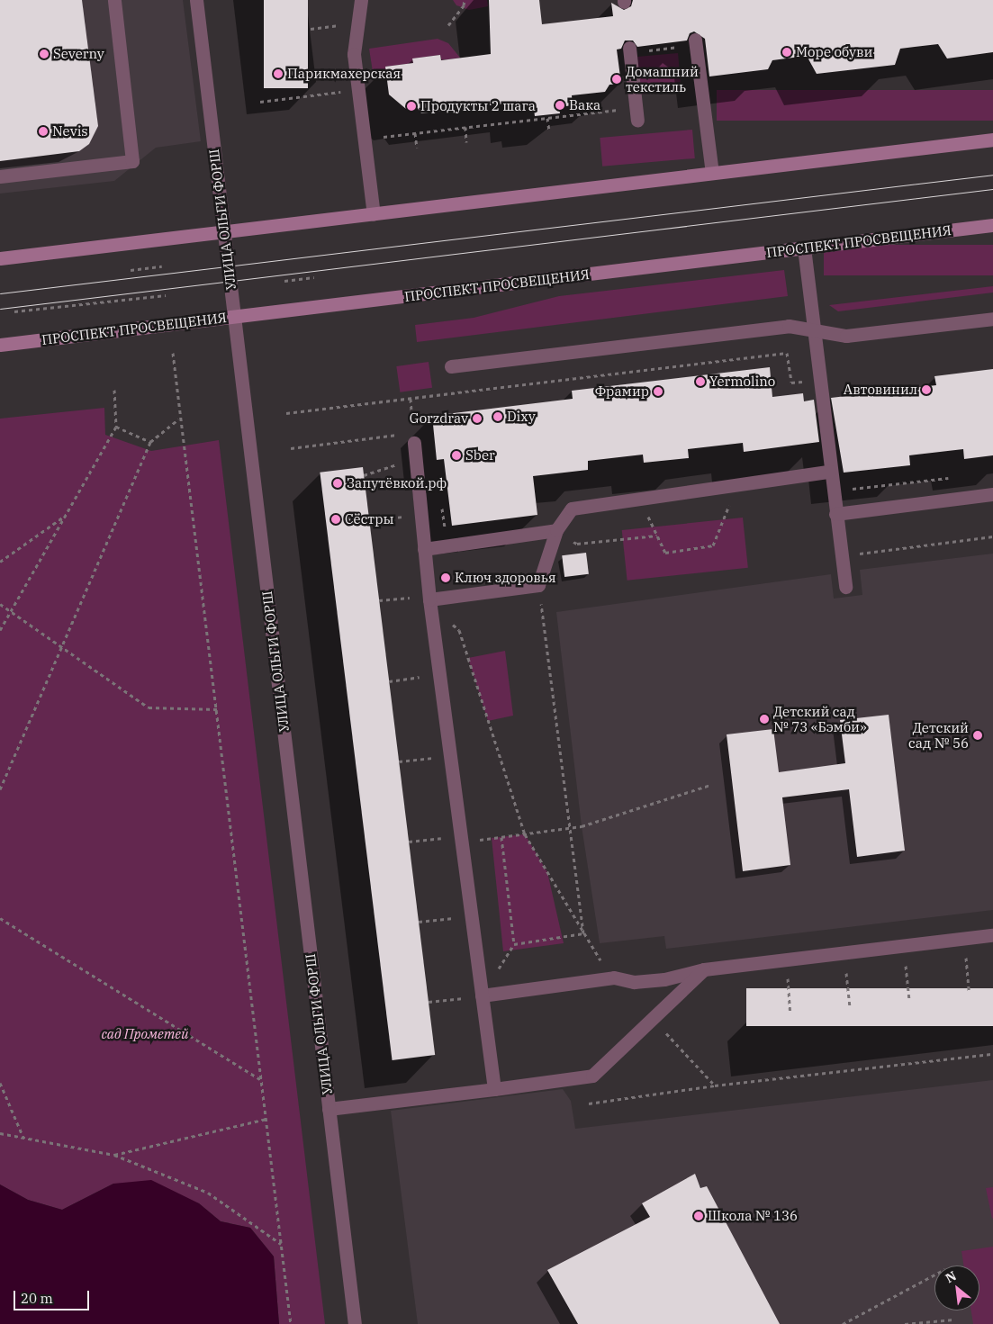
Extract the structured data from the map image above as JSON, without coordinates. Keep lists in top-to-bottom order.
{
  "streets": {
    "main road": ["ПРОСПЕКТ ПРОСВЕЩЕНИЯ"],
    "street": ["УЛИЦА ОЛЬГИ ФОРШ"]
  },
  "crossings": [
    ["УЛИЦА ОЛЬГИ ФОРШ", "ПРОСПЕКТ ПРОСВЕЩЕНИЯ"]
  ],
  "parks": ["сад Прометей"],
  "places": [
    "Море обуви",
    "Severny",
    "Парикмахерская",
    "Домашний текстиль",
    "Вака",
    "Продукты 2 шага",
    "Nevis",
    "Yermolino",
    "Автовинил",
    "Фрамир",
    "Dixy",
    "Gorzdrav",
    "Sber",
    "Запутёвкой.рф",
    "Сёстры",
    "Ключ здоровья",
    "Детский сад № 73 «Бэмби»",
    "Детский сад № 56",
    "Школа № 136"
  ],
  "scale_bar": "20 m",
  "north": "top left"
}
